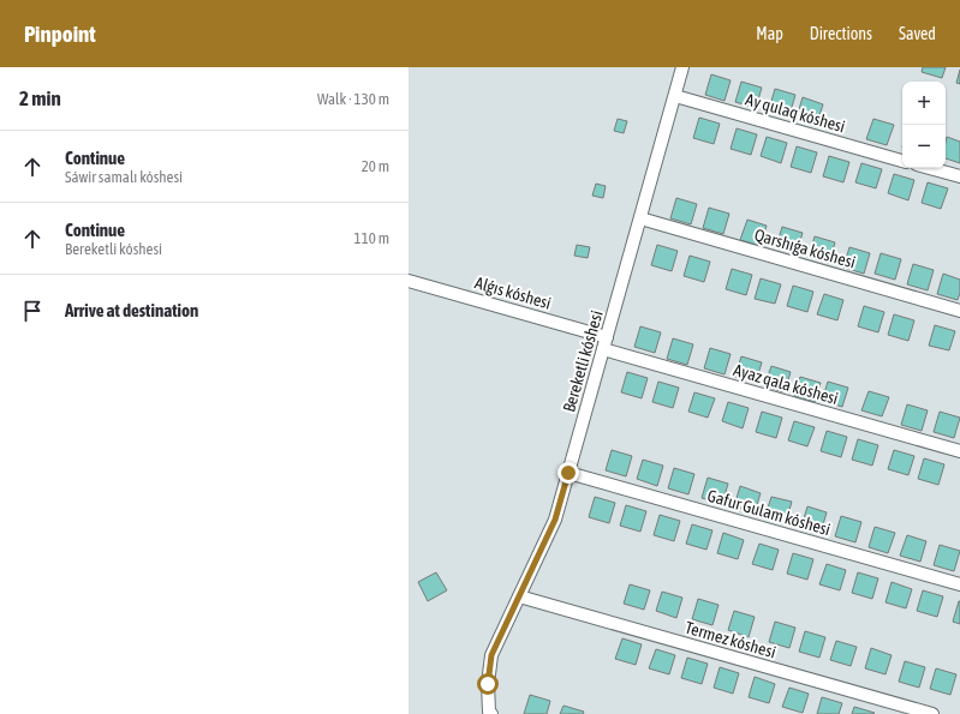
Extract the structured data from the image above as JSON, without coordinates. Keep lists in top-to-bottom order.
{
  "streets": {
    "street": [
      "Ay qulaq kóshesi",
      "Qarshıǵa kóshesi",
      "Alǵıs kóshesi",
      "Bereketli kóshesi",
      "Ayaz qala kóshesi",
      "Gafur Gulam kóshesi",
      "Termez kóshesi"
    ]
  },
  "crossings": [
    ["Ay qulaq kóshesi", "Bereketli kóshesi"],
    ["Qarshıǵa kóshesi", "Bereketli kóshesi"],
    ["Alǵıs kóshesi", "Bereketli kóshesi"],
    ["Bereketli kóshesi", "Ayaz qala kóshesi"],
    ["Bereketli kóshesi", "Gafur Gulam kóshesi"],
    ["Bereketli kóshesi", "Termez kóshesi"]
  ],
  "page": {
    "header": "Pinpoint",
    "nav": ["Map", "Directions", "Saved"],
    "heading": ["2 min", "Walk · 130 m"],
    "map_buttons": ["+", "−"],
    "list": [
      ["Continue", "Sáwir samalı kóshesi", "20 m"],
      ["Continue", "Bereketli kóshesi", "110 m"],
      "Arrive at destination"
    ]
  }
}
